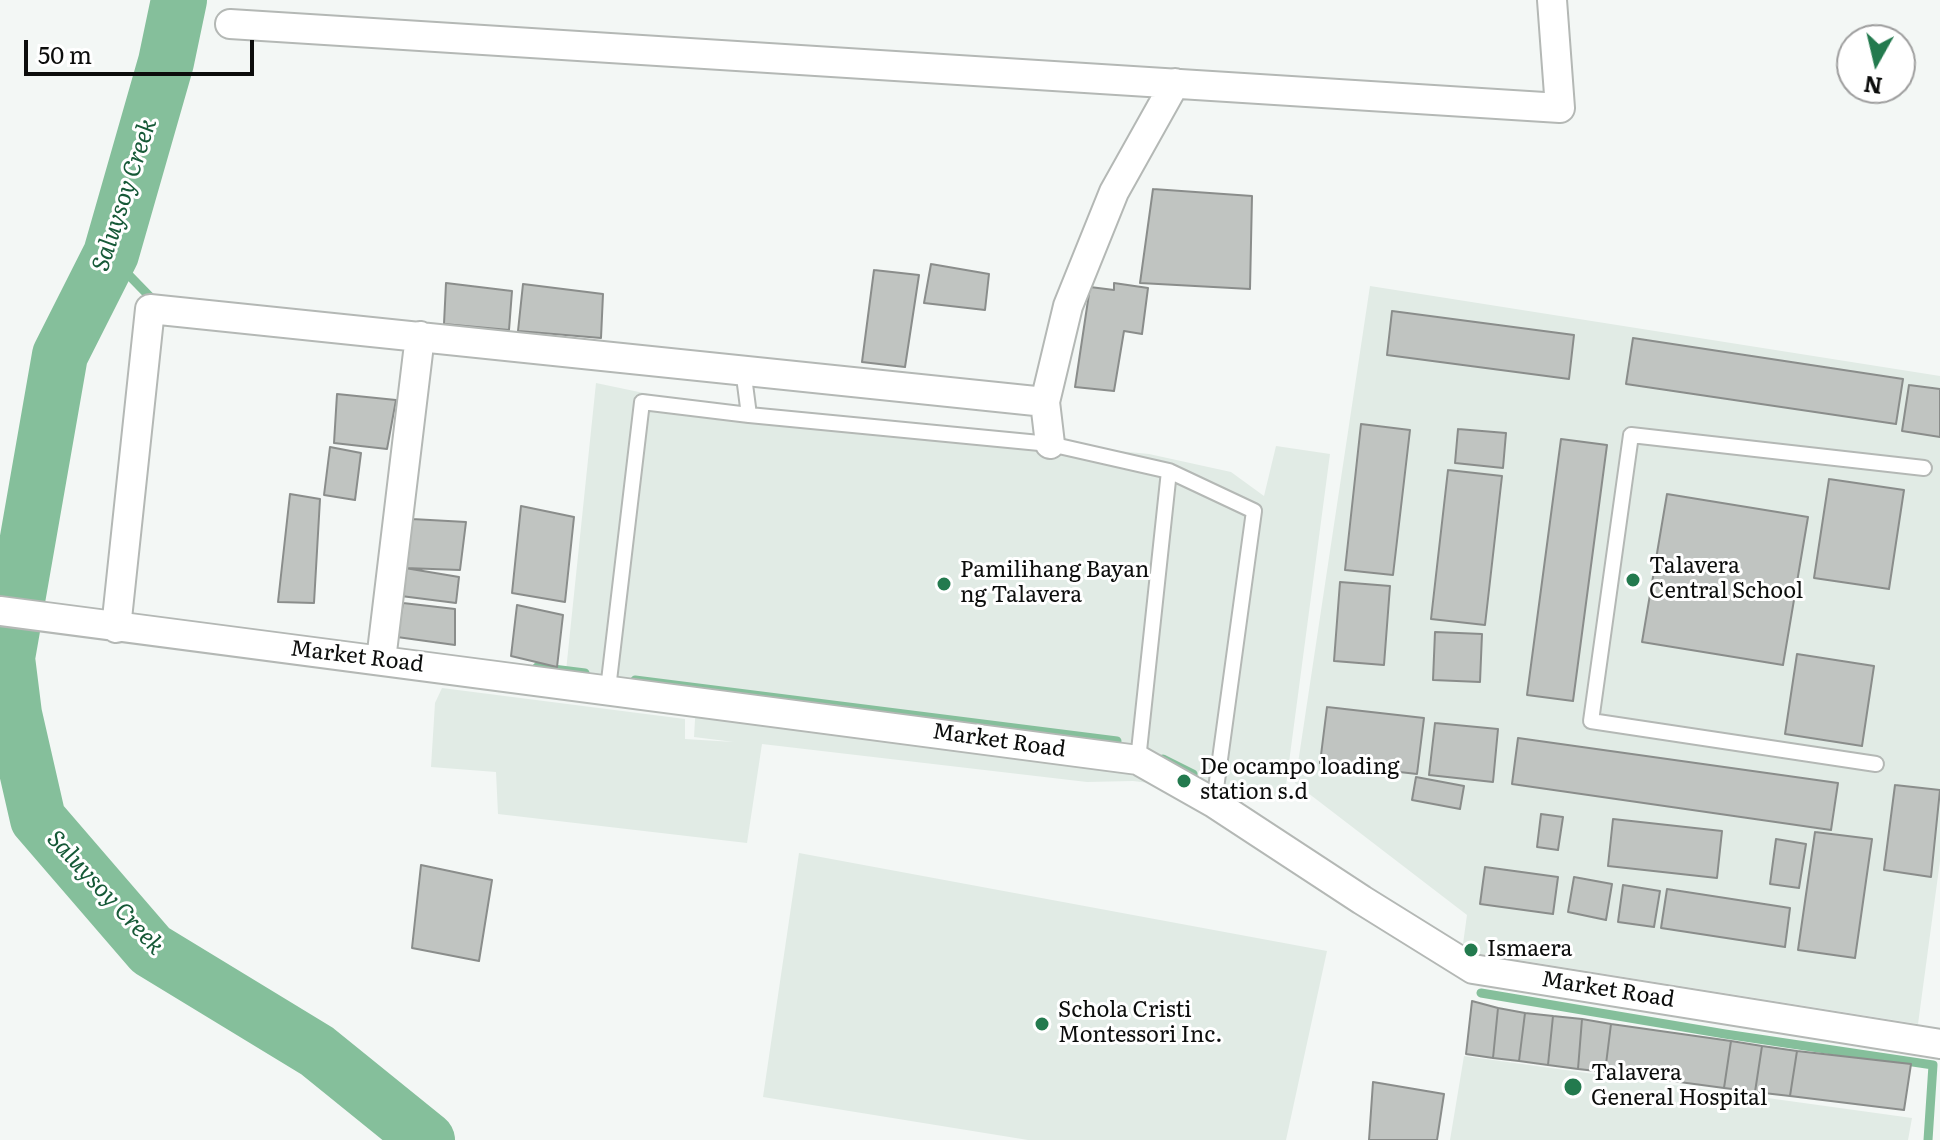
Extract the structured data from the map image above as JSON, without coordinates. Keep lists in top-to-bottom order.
{
  "streets": {
    "street": ["Market Road"]
  },
  "water": ["Saluysoy Creek"],
  "places": [
    "Talavera Central School",
    "Pamilihang Bayan ng Talavera",
    "De ocampo loading station s.d",
    "Ismaera",
    "Schola Cristi Montessori Inc.",
    "Talavera General Hospital"
  ],
  "scale_bar": "50 m",
  "north": "bottom"
}
